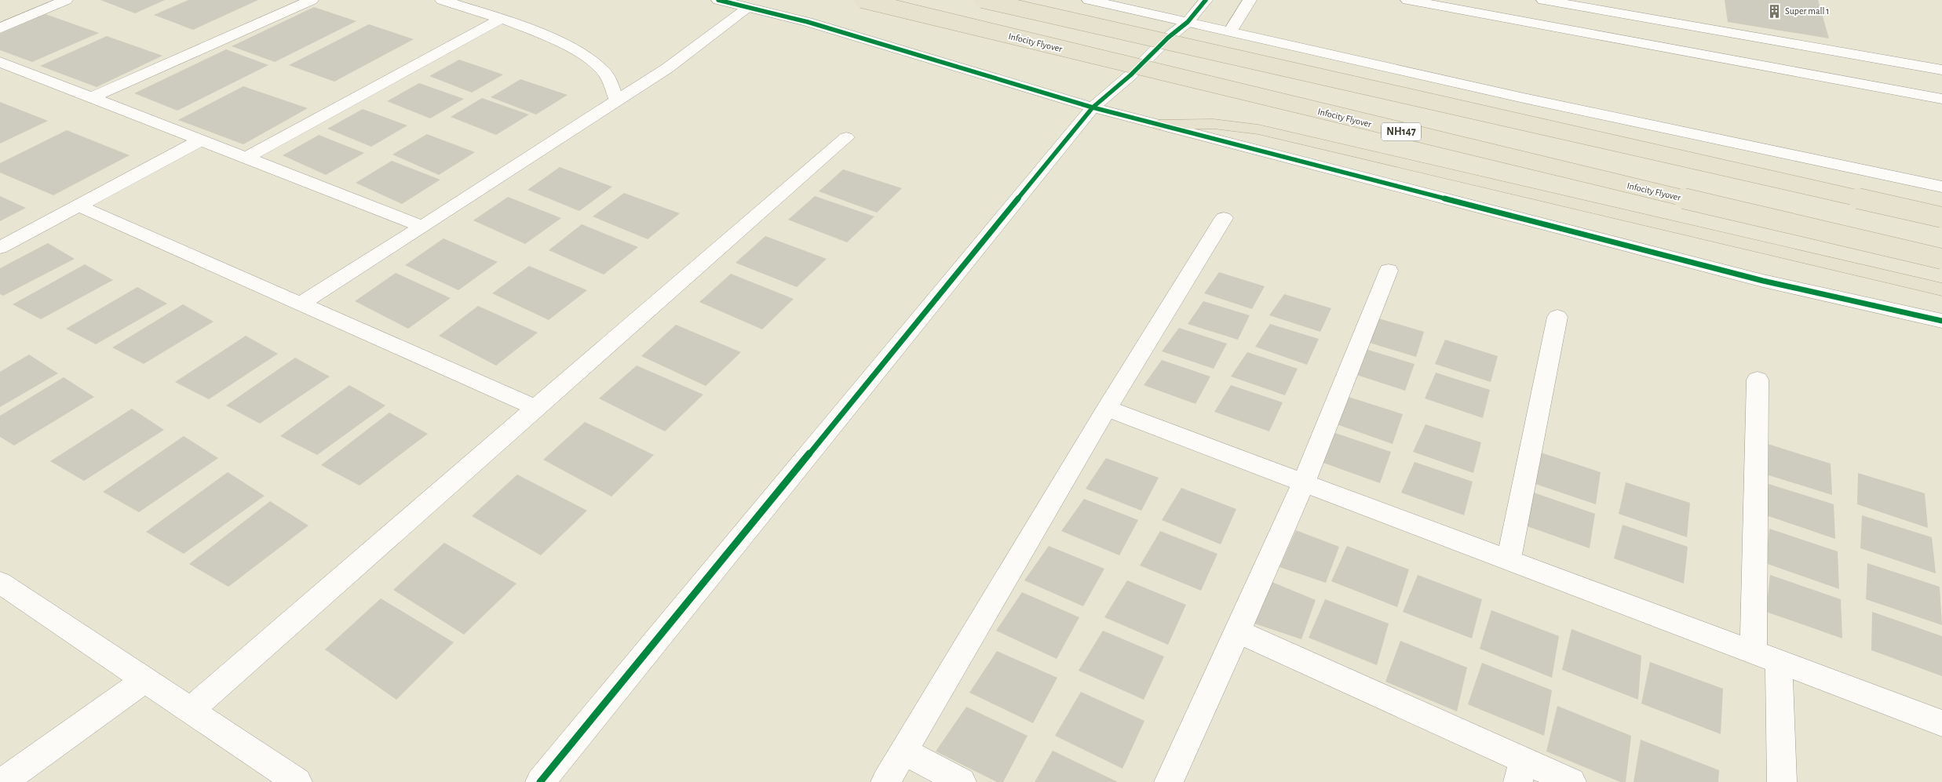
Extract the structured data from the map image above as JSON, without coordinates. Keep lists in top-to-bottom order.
{
  "streets": {
    "highway": ["Infocity Flyover", "NH147"]
  },
  "places": {
    "building": ["Super mall 1"]
  }
}
